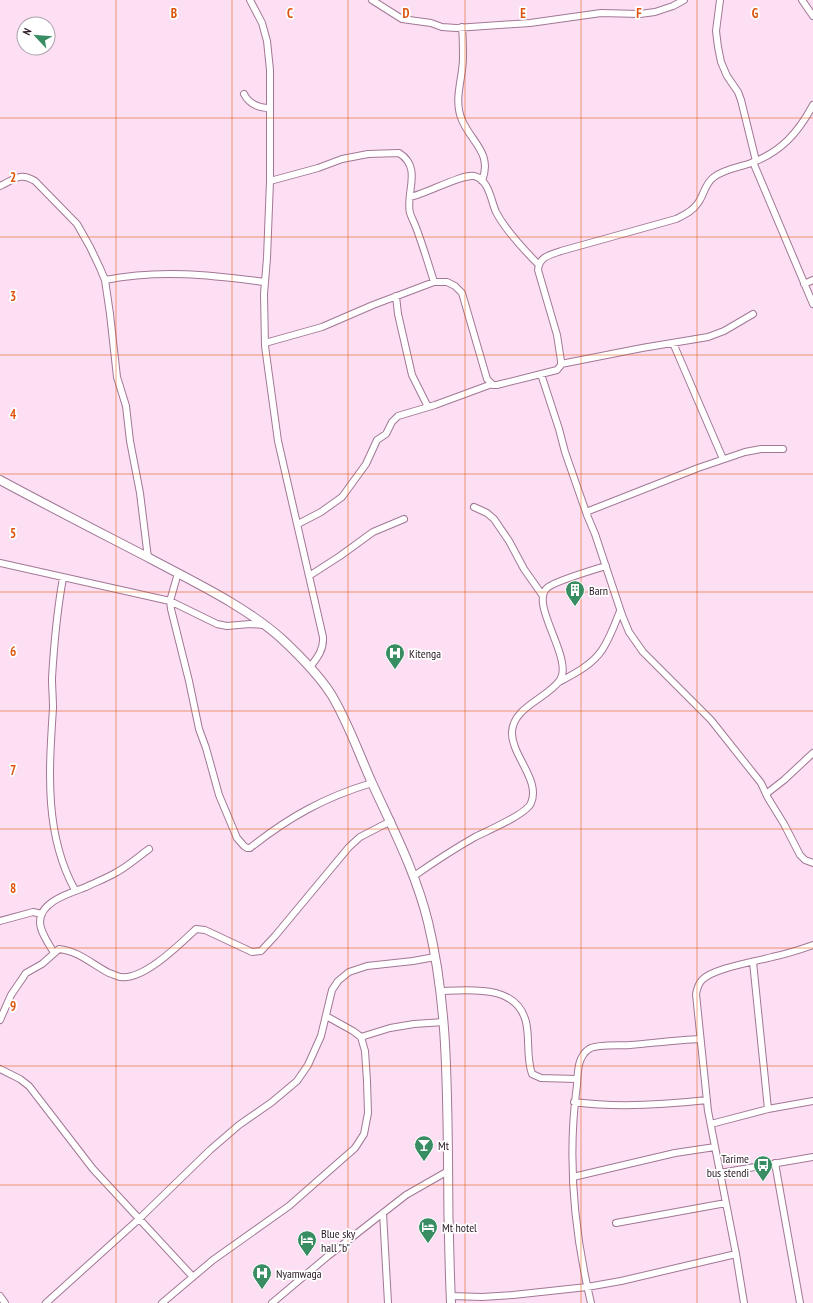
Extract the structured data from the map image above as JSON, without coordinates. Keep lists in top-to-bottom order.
{
  "places": {
    "building": ["Barn"],
    "hospital": ["Kitenga", "Nyamwaga"],
    "bar": ["Mt"],
    "bus stop": ["Tarime bus stendi"],
    "hotel": ["Mt hotel", "Blue sky hall \"b\""]
  },
  "north": "top left",
  "grid": {
    "columns": [
      "B",
      "C",
      "D",
      "E",
      "F",
      "G"
    ],
    "rows": [
      "2",
      "3",
      "4",
      "5",
      "6",
      "7",
      "8",
      "9"
    ]
  }
}
